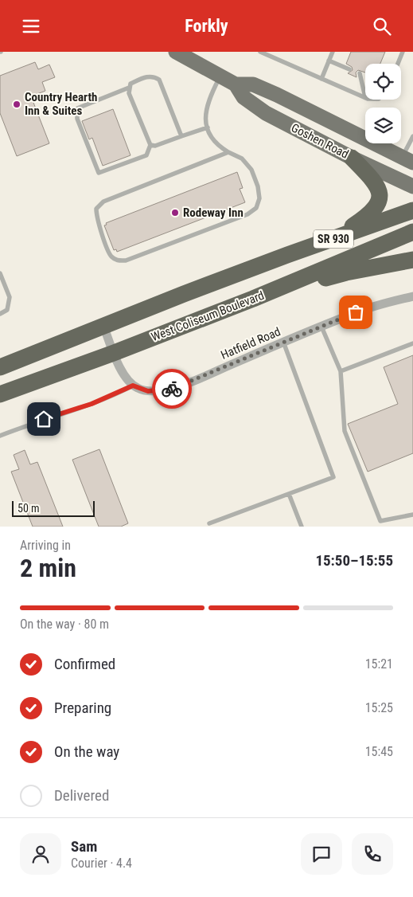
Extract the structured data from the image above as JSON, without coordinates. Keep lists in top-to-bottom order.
{
  "streets": {
    "highway": ["SR 930", "West Coliseum Boulevard"],
    "main road": ["Goshen Road"],
    "street": ["Hatfield Road"]
  },
  "places": ["Country Hearth Inn & Suites", "Rodeway Inn"],
  "scale_bar": "50 m",
  "page": {
    "header": "Forkly",
    "scale": "50 m",
    "heading": ["2 min", "Arriving in", "15:50–15:55"],
    "panel": ["Sam", "Courier · 4.4"],
    "bar": "On the way · 80 m",
    "list": [
      ["Confirmed", "15:21"],
      ["Preparing", "15:25"],
      ["On the way", "15:45"],
      "Delivered"
    ]
  }
}
